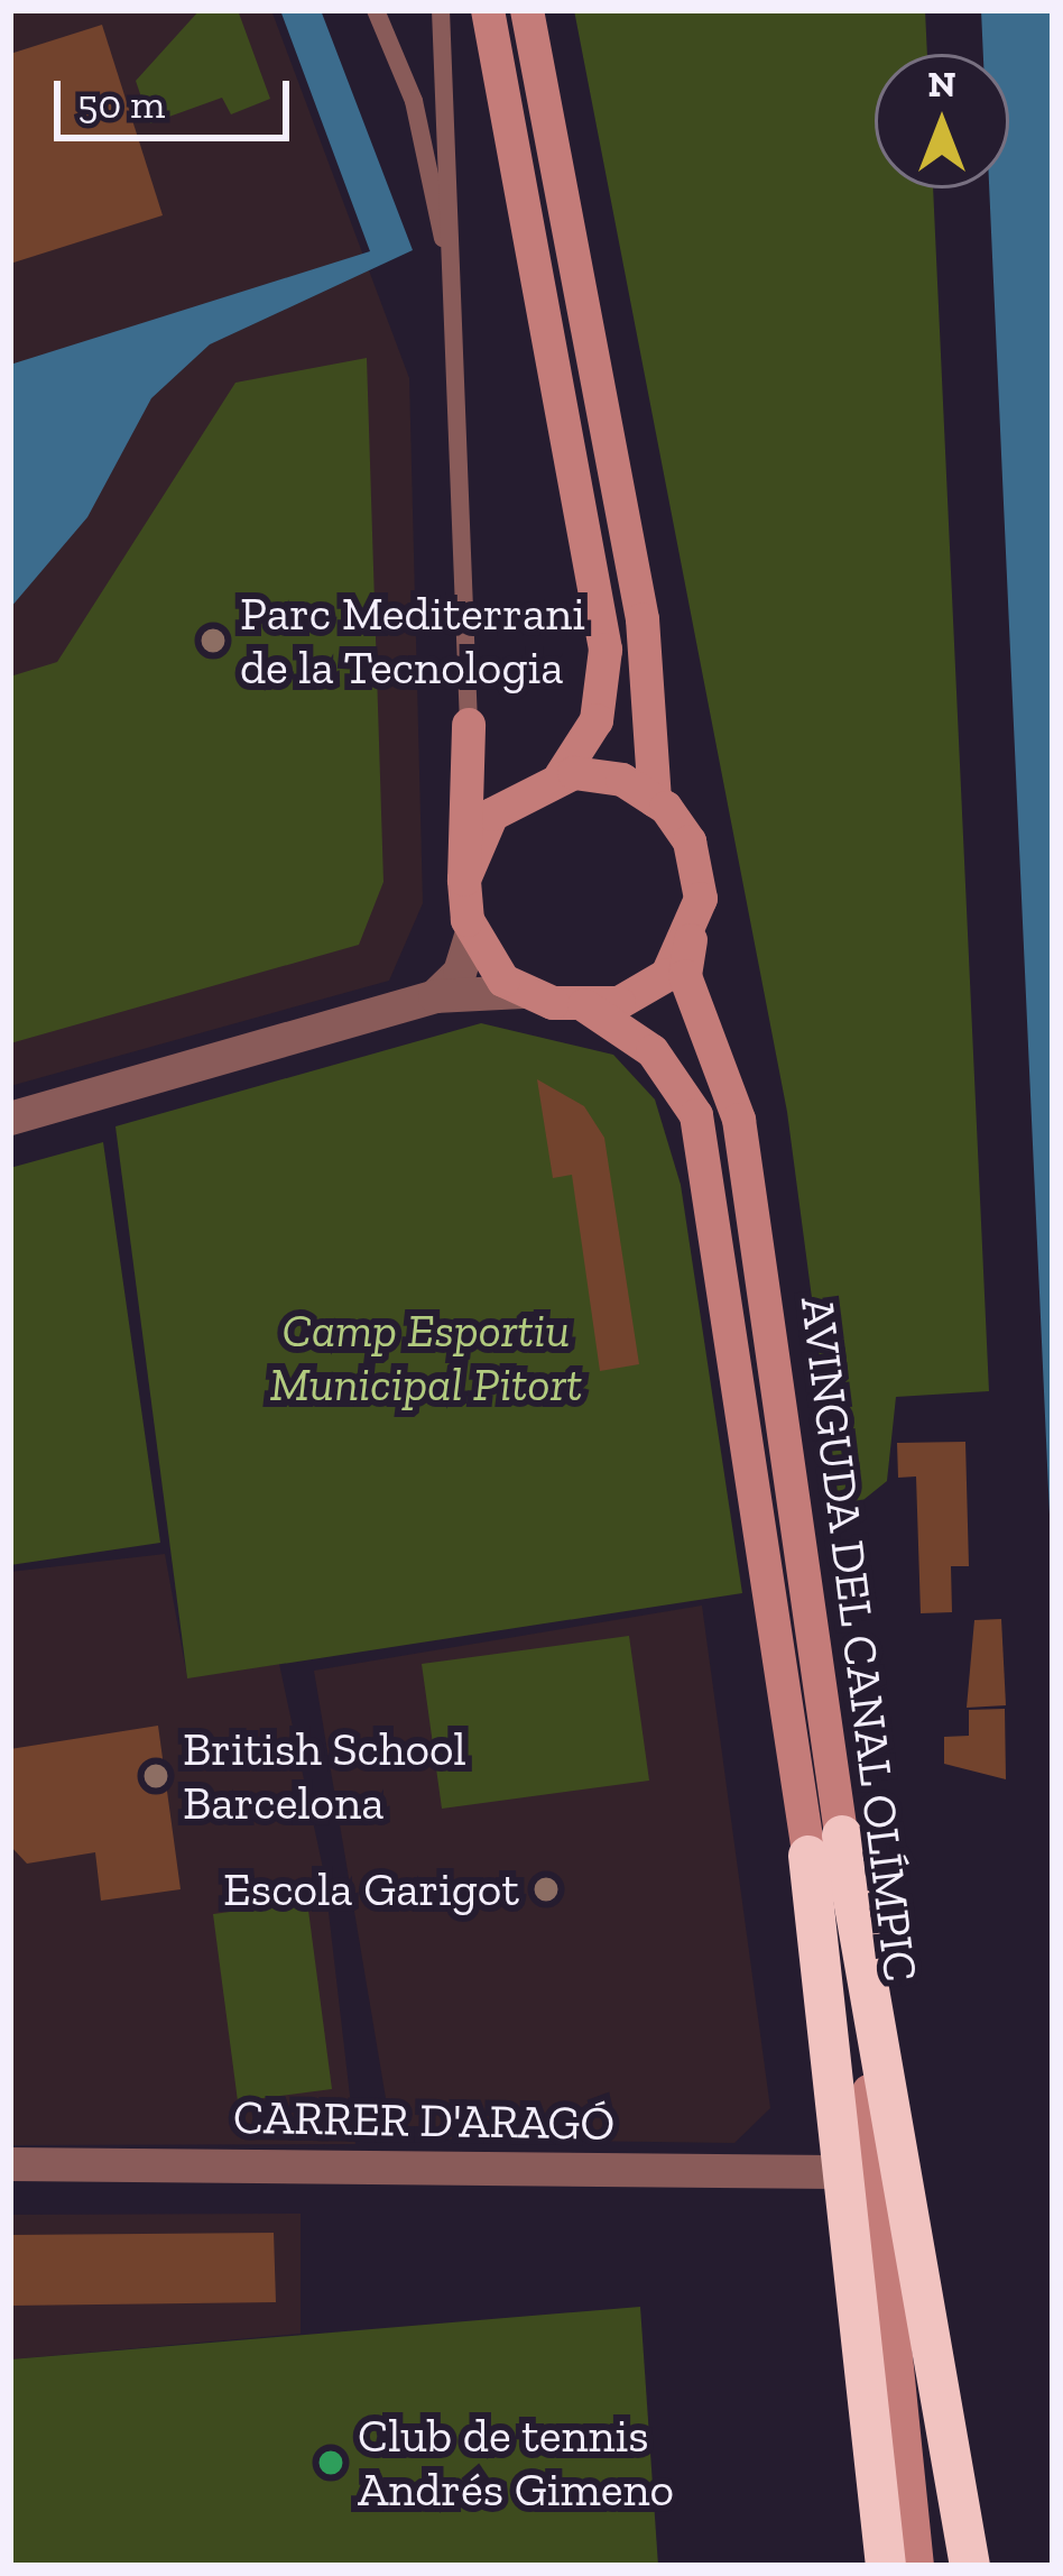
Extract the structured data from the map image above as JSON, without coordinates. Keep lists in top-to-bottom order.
{
  "streets": {
    "street": ["AVINGUDA DEL CANAL OLÍMPIC", "CARRER D'ARAGÓ"]
  },
  "parks": ["Camp Esportiu Municipal Pitort"],
  "places": [
    "Parc Mediterrani de la Tecnologia",
    "British School Barcelona",
    "Escola Garigot",
    "Club de tennis Andrés Gimeno"
  ],
  "scale_bar": "50 m",
  "north": "top"
}
